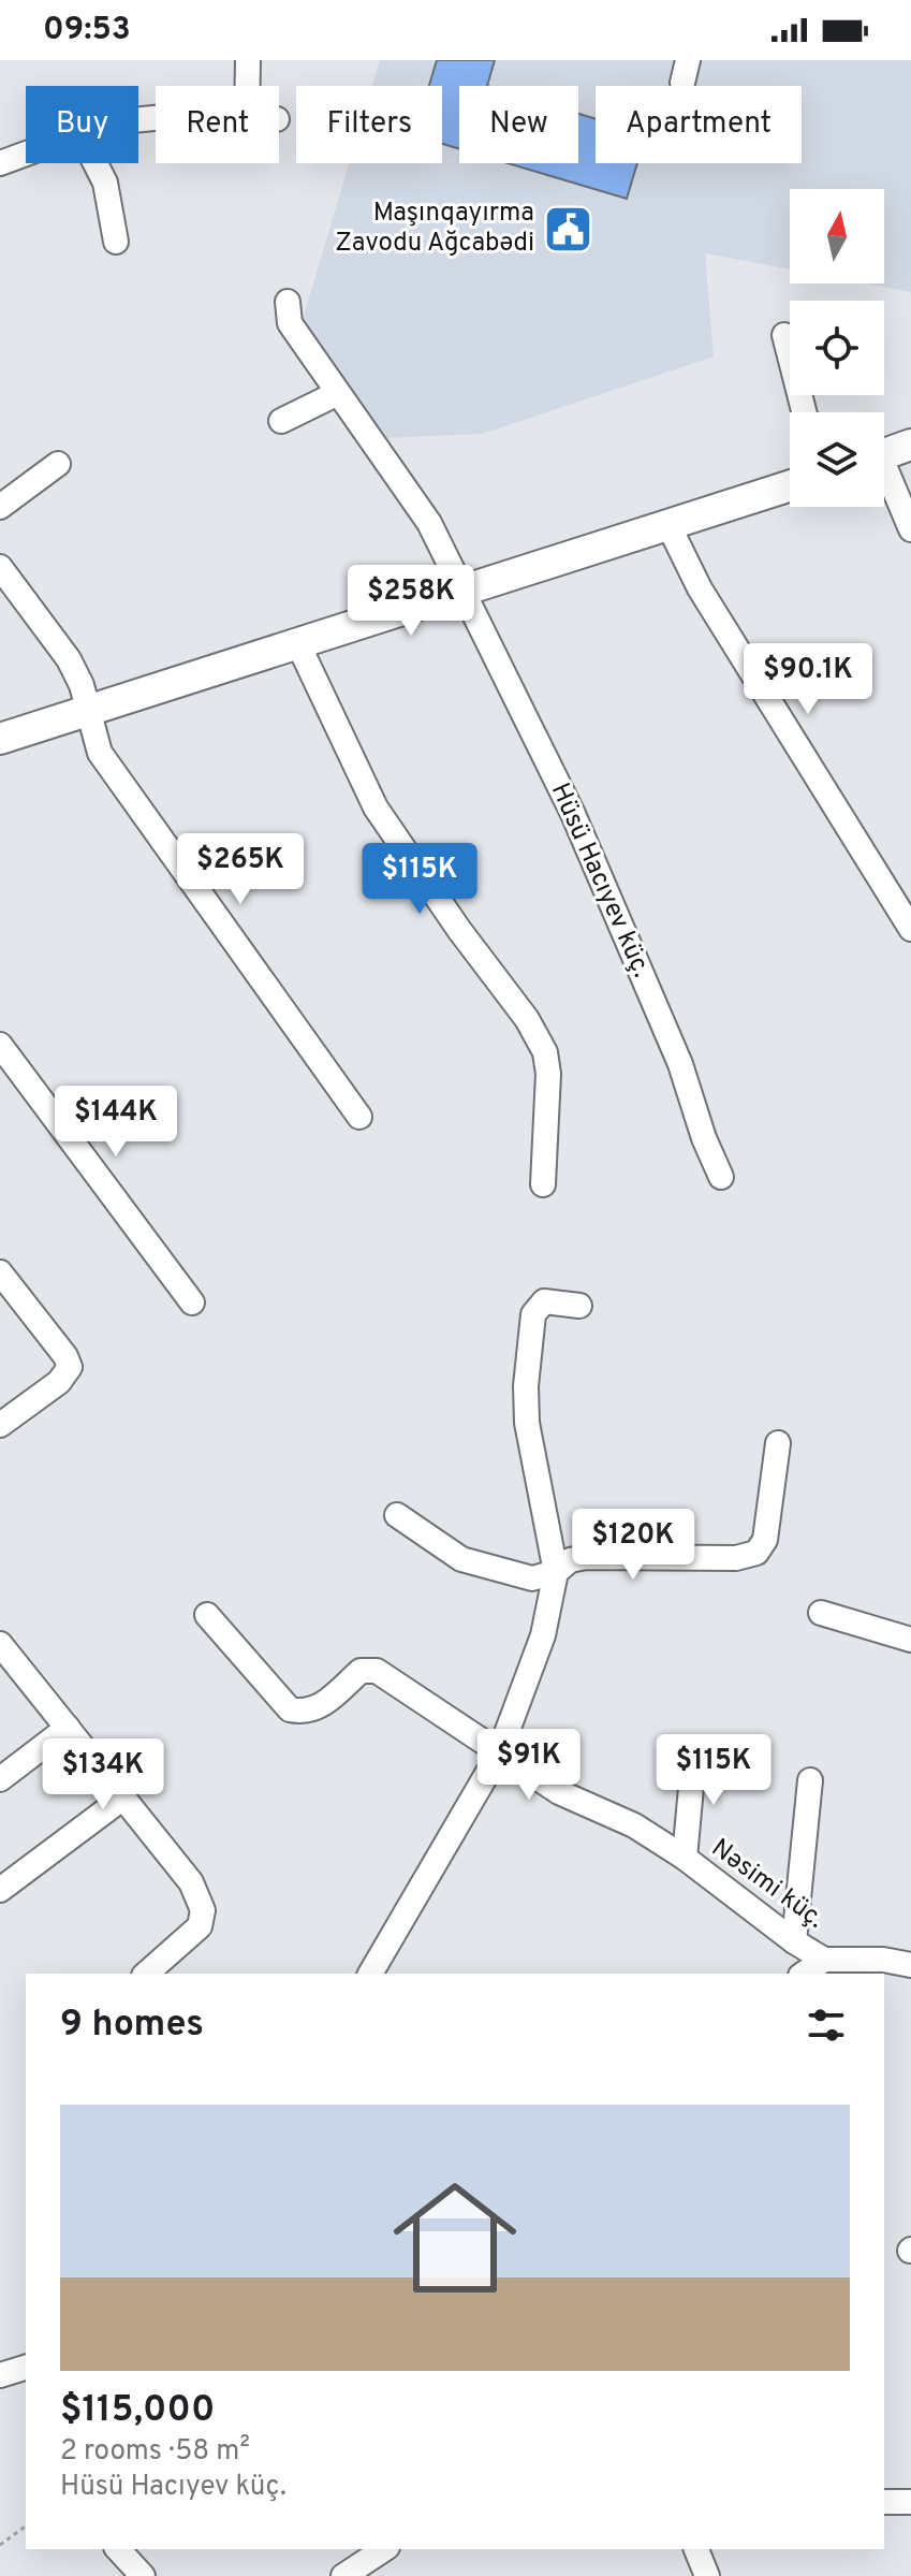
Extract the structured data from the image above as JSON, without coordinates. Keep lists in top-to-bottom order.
{
  "streets": {
    "street": ["Hüsü Hacıyev küç.", "Nəsimi küç."]
  },
  "places": {
    "public building": ["Maşınqayırma Zavodu Ağcabədi"]
  },
  "north": "top",
  "page": {
    "status": "09:53",
    "chip": [
      "Buy",
      "Rent",
      "Filters",
      "New",
      "Apartment"
    ],
    "price": [
      "$258K",
      "$90.1K",
      "$265K",
      "$115K",
      "$144K",
      "$120K",
      "$91K",
      "$115K",
      "$134K"
    ],
    "heading": "9 homes",
    "list": [
      {
        "name": "$115,000",
        "note": "2 rooms · 58 m² · Hüsü Hacıyev küç."
      }
    ]
  }
}
